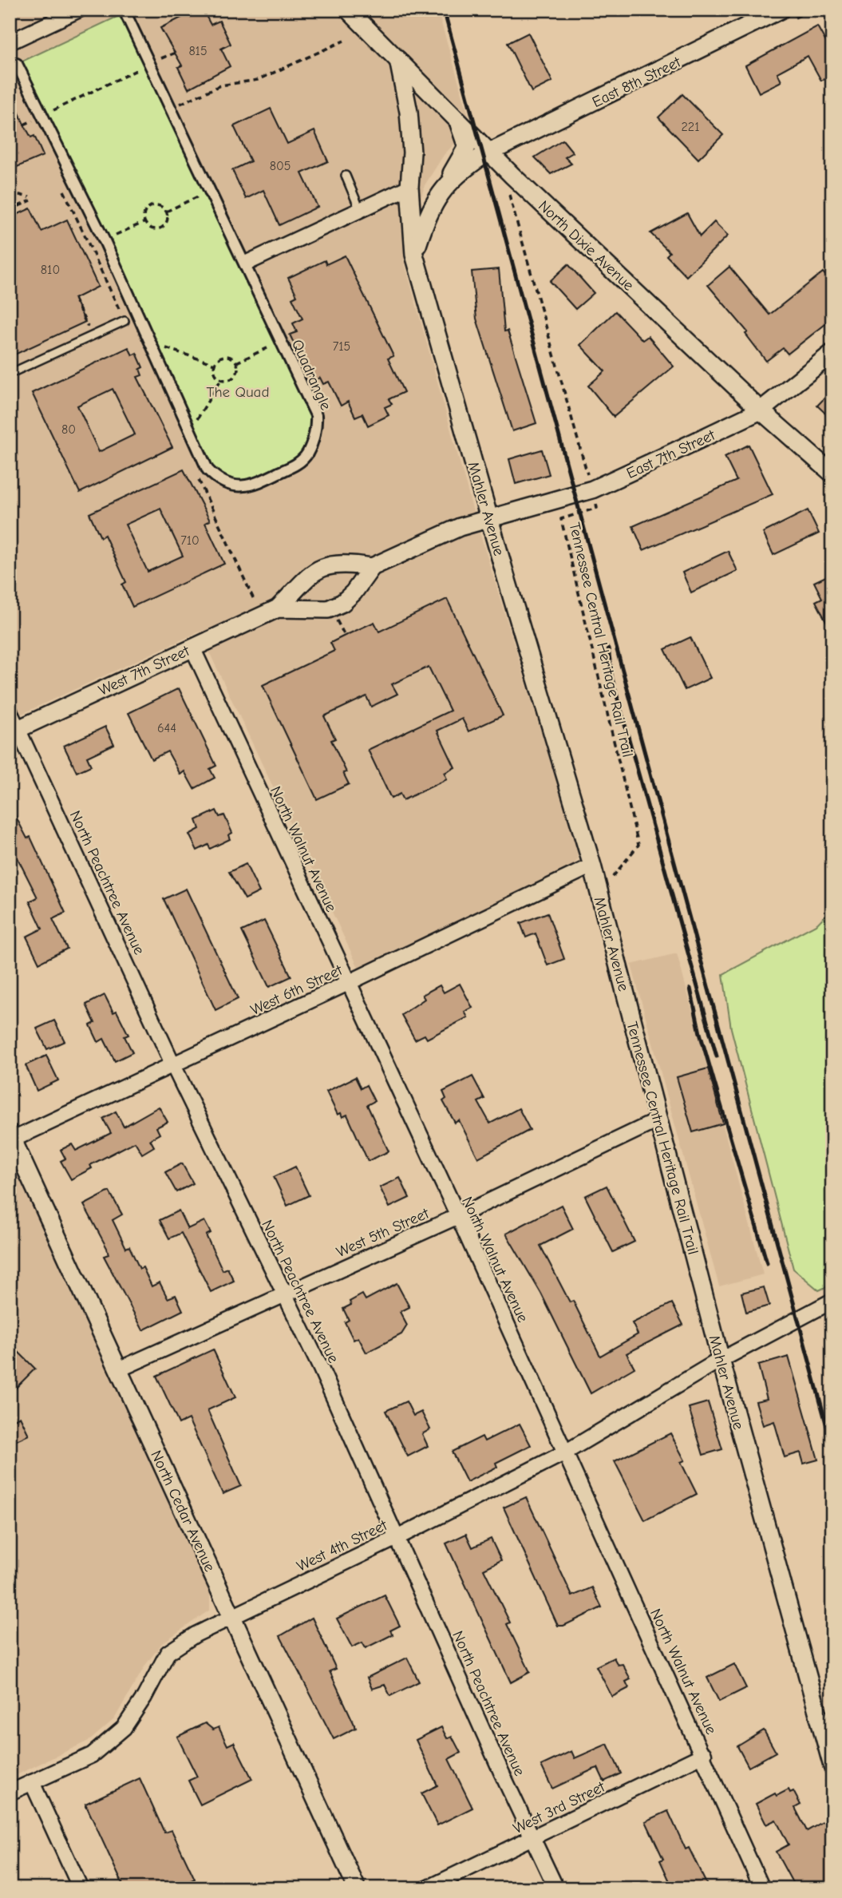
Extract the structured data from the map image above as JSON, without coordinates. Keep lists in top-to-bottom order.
{
  "streets": {
    "street": [
      "East 8th Street",
      "North Dixie Avenue",
      "Quadrangle",
      "East 7th Street",
      "Mahler Avenue",
      "West 7th Street",
      "North Walnut Avenue",
      "North Peachtree Avenue",
      "West 6th Street",
      "West 5th Street",
      "North Cedar Avenue",
      "West 4th Street",
      "West 3rd Street"
    ],
    "path": ["Tennessee Central Heritage Rail Trail"]
  },
  "crossings": [
    ["East 8th Street", "North Dixie Avenue"],
    ["North Dixie Avenue", "East 7th Street"],
    ["North Dixie Avenue", "Mahler Avenue"],
    ["North Dixie Avenue", "Tennessee Central Heritage Rail Trail"],
    ["East 7th Street", "Mahler Avenue"],
    ["East 7th Street", "Tennessee Central Heritage Rail Trail"],
    ["East 7th Street", "West 7th Street"],
    ["Mahler Avenue", "Tennessee Central Heritage Rail Trail"],
    ["Mahler Avenue", "West 7th Street"],
    ["Mahler Avenue", "West 6th Street"],
    ["Mahler Avenue", "West 5th Street"],
    ["Mahler Avenue", "West 4th Street"],
    ["West 7th Street", "North Walnut Avenue"],
    ["West 7th Street", "North Peachtree Avenue"],
    ["North Walnut Avenue", "West 6th Street"],
    ["North Walnut Avenue", "West 5th Street"],
    ["North Walnut Avenue", "West 4th Street"],
    ["North Walnut Avenue", "West 3rd Street"],
    ["North Peachtree Avenue", "West 6th Street"],
    ["North Peachtree Avenue", "West 5th Street"],
    ["North Peachtree Avenue", "West 4th Street"],
    ["North Peachtree Avenue", "West 3rd Street"],
    ["West 6th Street", "North Cedar Avenue"],
    ["West 5th Street", "North Cedar Avenue"],
    ["North Cedar Avenue", "West 4th Street"]
  ],
  "parks": ["The Quad"],
  "house_numbers": [
    "815",
    "221",
    "805",
    "810",
    "715",
    "80",
    "710",
    "644"
  ]
}
